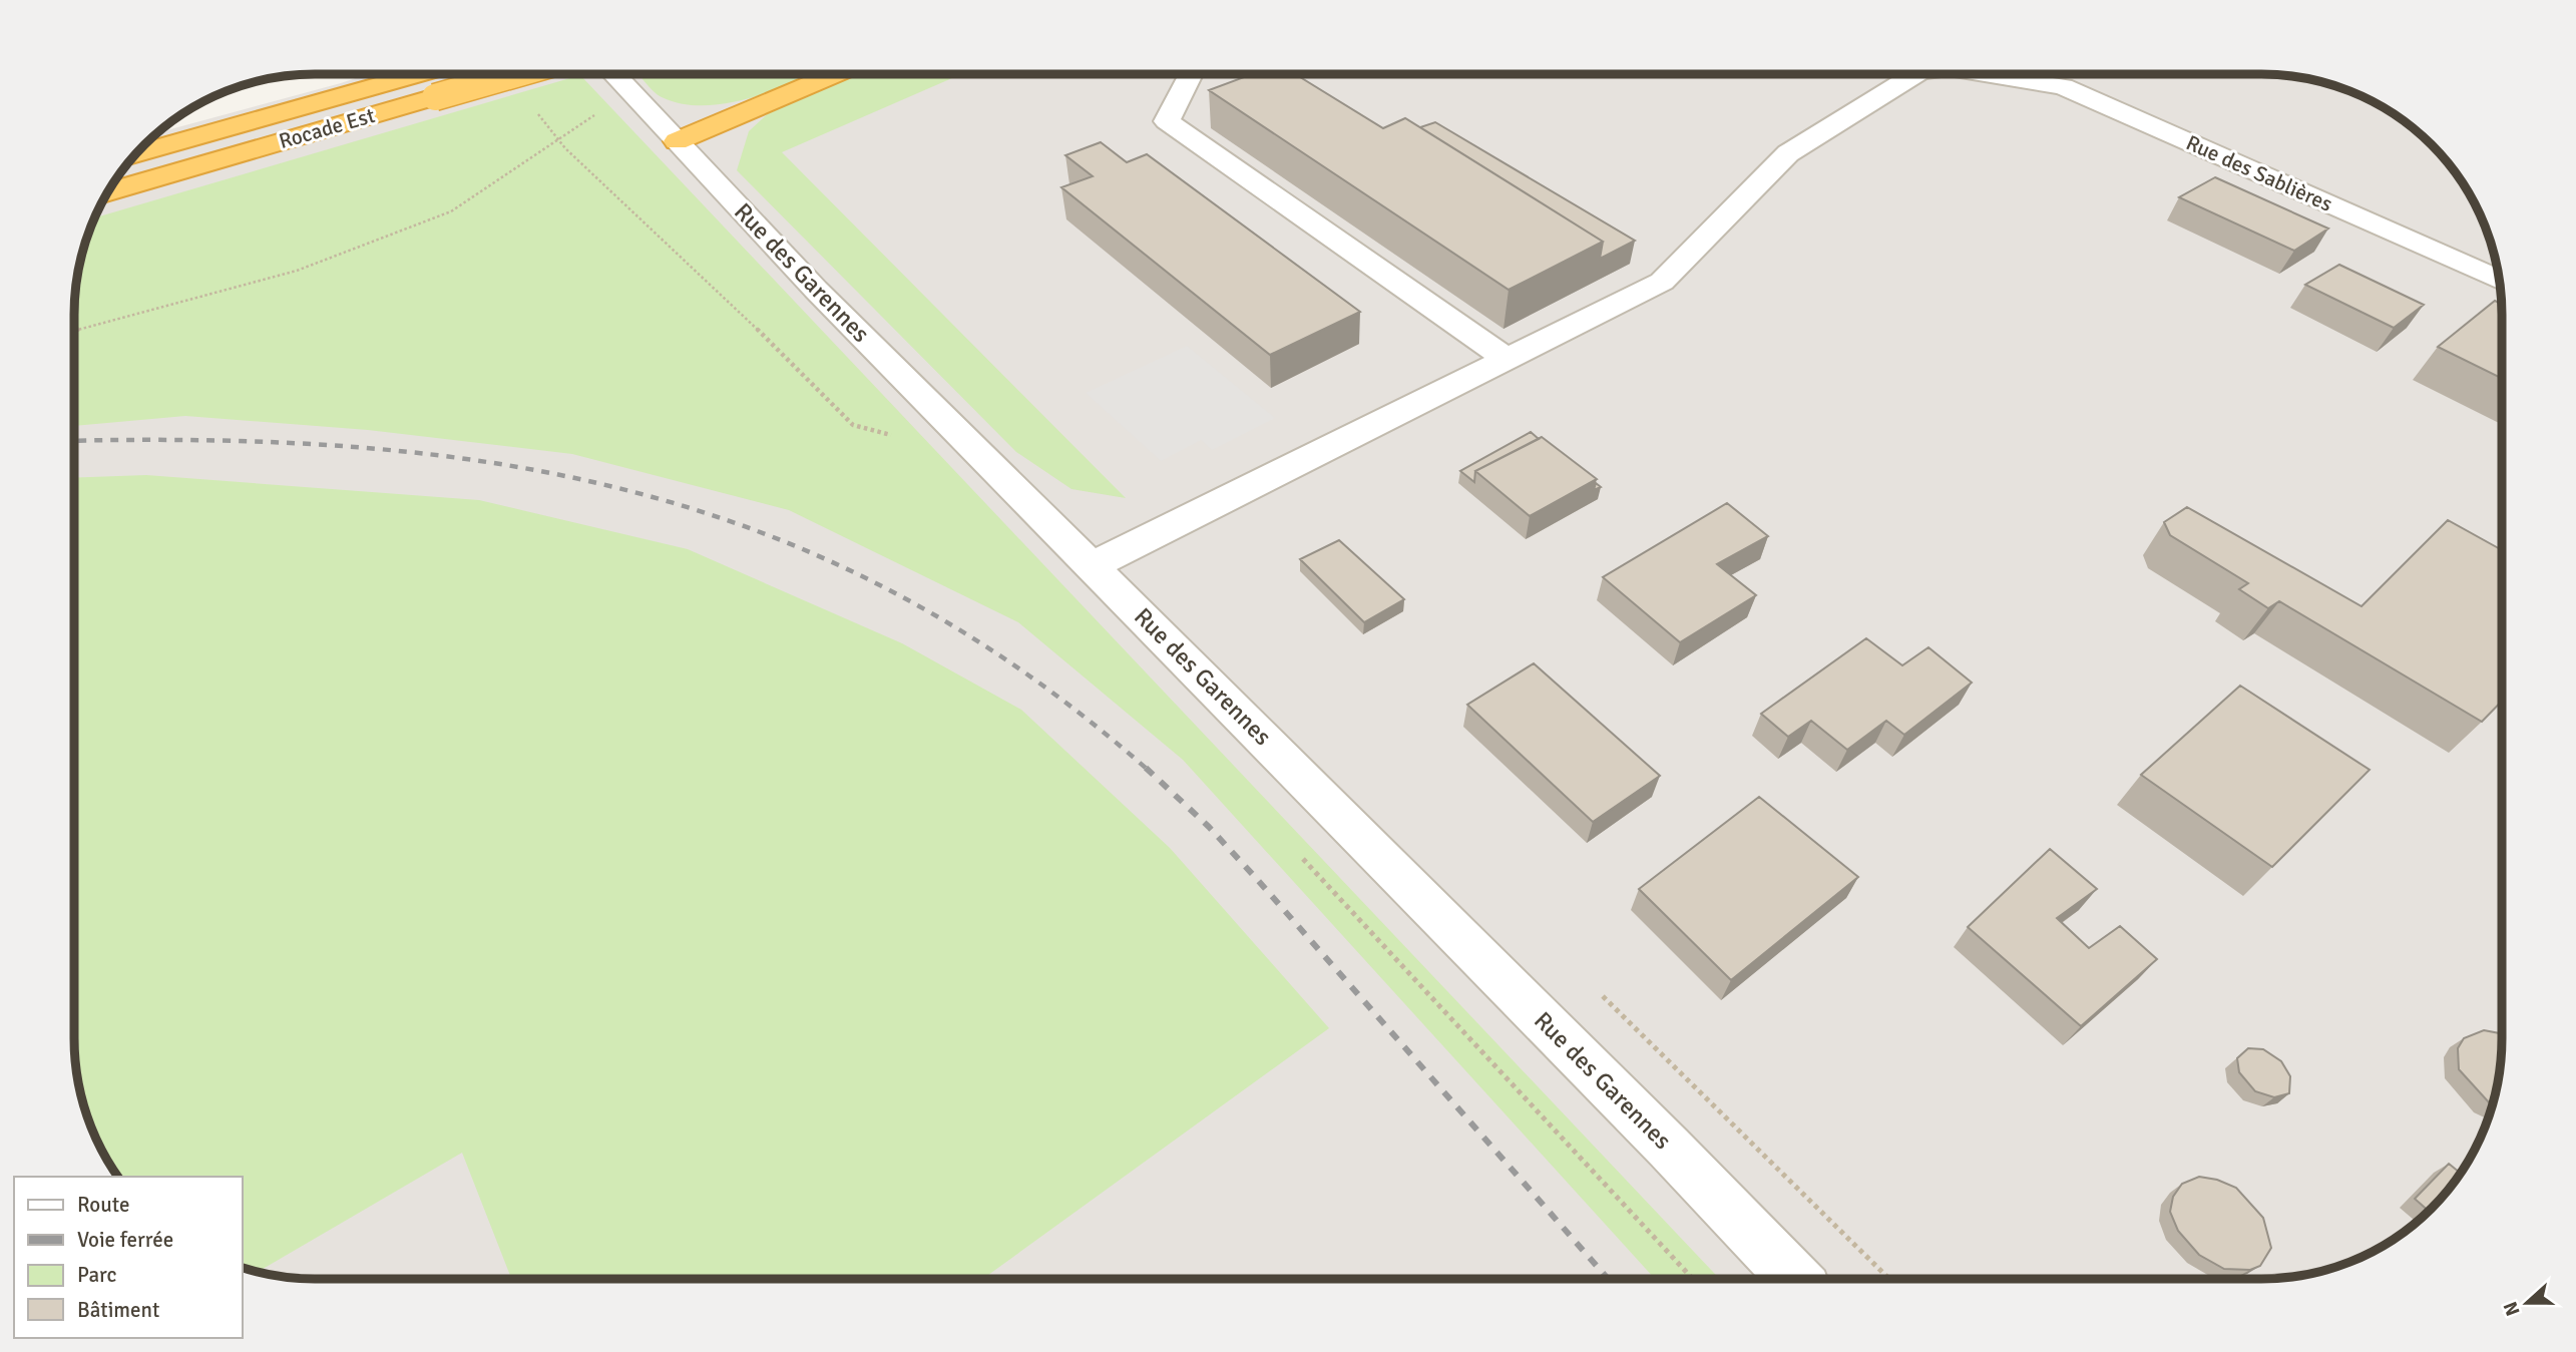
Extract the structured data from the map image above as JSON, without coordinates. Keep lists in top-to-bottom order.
{
  "streets": {
    "highway": ["Rocade Est"],
    "street": ["Rue des Sablières", "Rue des Garennes"]
  },
  "crossings": [
    ["Rue des Sablières", "Rue des Garennes"]
  ],
  "legend": [
    "Route",
    "Voie ferrée",
    "Parc",
    "Bâtiment"
  ],
  "north": "left"
}
